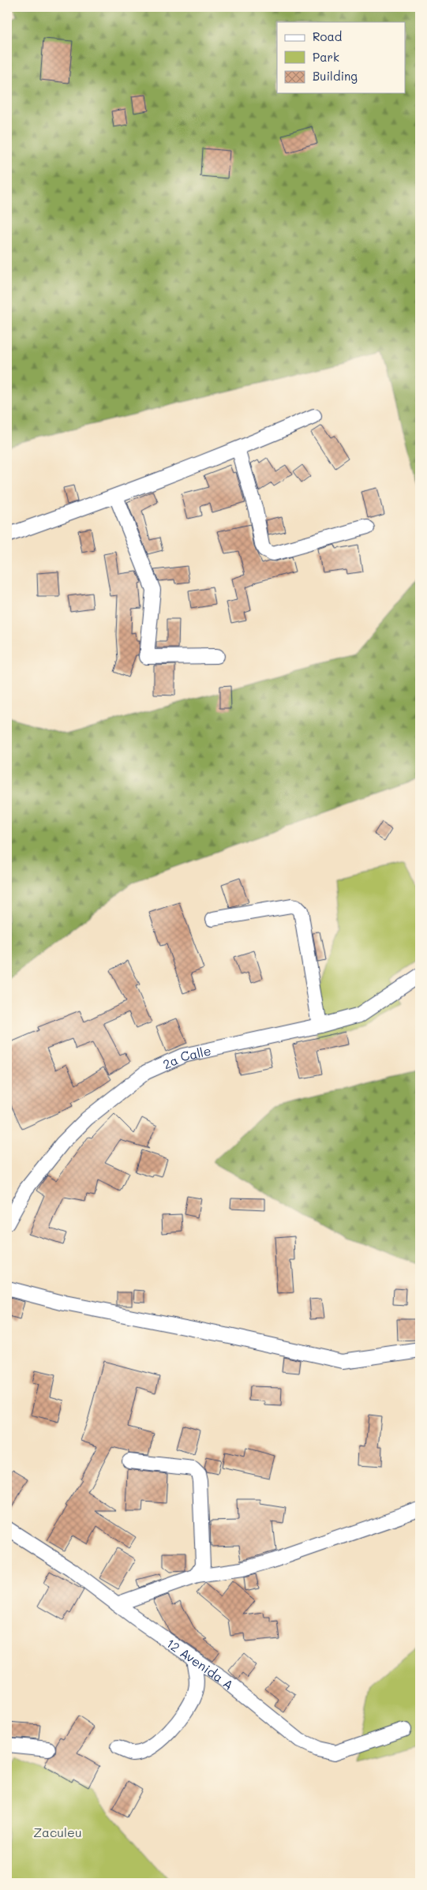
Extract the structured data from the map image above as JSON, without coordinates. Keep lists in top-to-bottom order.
{
  "streets": {
    "street": ["2a Calle", "12 Avenida A"]
  },
  "parks": ["Zaculeu"],
  "legend": ["Road", "Park", "Building"]
}
